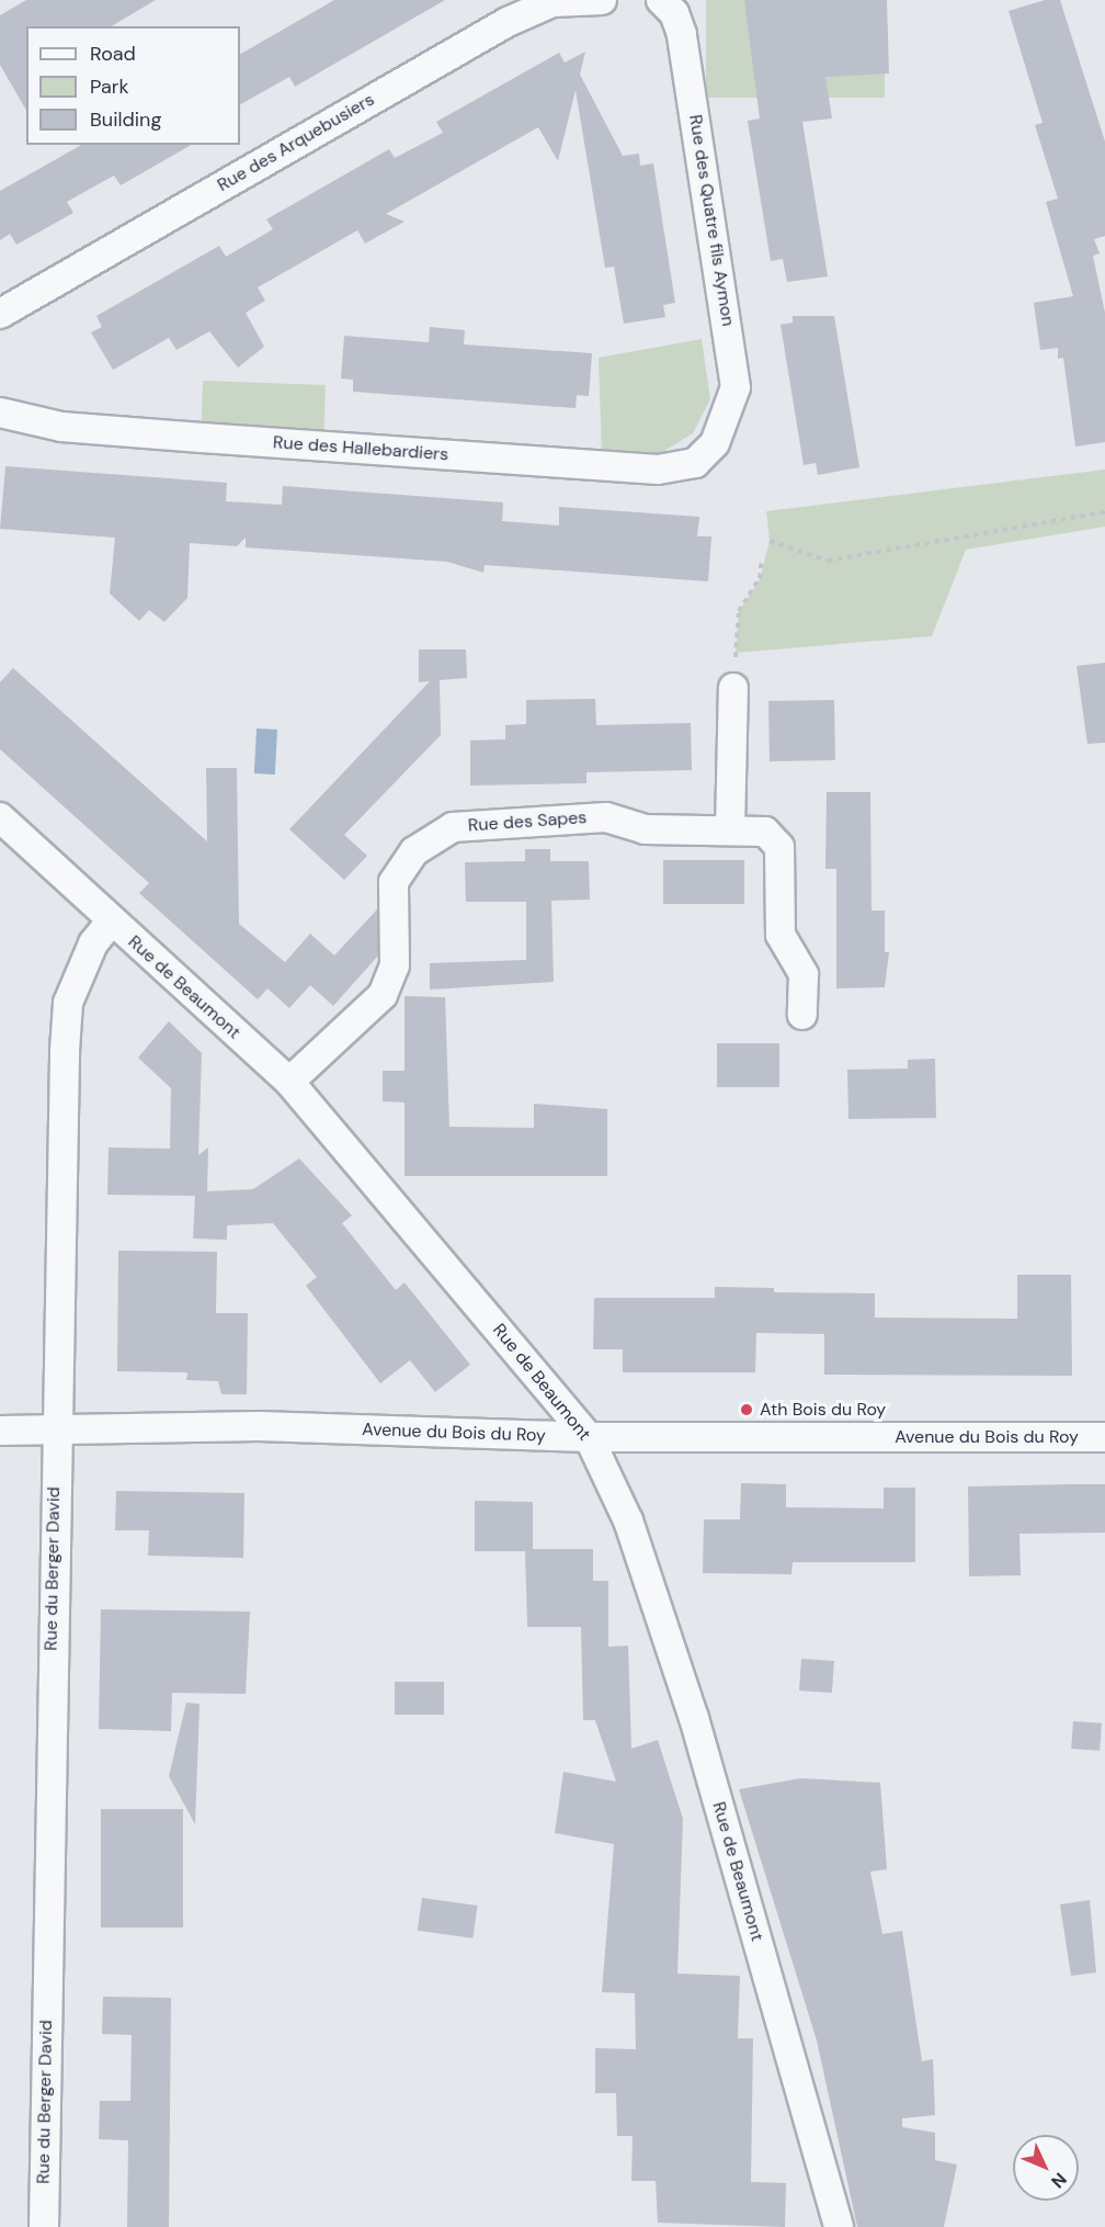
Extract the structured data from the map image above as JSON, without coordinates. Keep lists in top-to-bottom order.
{
  "streets": {
    "street": [
      "Rue des Arquebusiers",
      "Rue des Quatre fils Aymon",
      "Rue des Hallebardiers",
      "Rue des Sapes",
      "Rue de Beaumont",
      "Avenue du Bois du Roy",
      "Rue du Berger David"
    ]
  },
  "crossings": [
    ["Rue des Quatre fils Aymon", "Rue des Hallebardiers"],
    ["Rue des Sapes", "Rue de Beaumont"],
    ["Rue de Beaumont", "Avenue du Bois du Roy"],
    ["Rue de Beaumont", "Rue du Berger David"],
    ["Avenue du Bois du Roy", "Rue du Berger David"]
  ],
  "places": ["Ath Bois du Roy"],
  "legend": ["Road", "Park", "Building"],
  "north": "bottom right"
}
